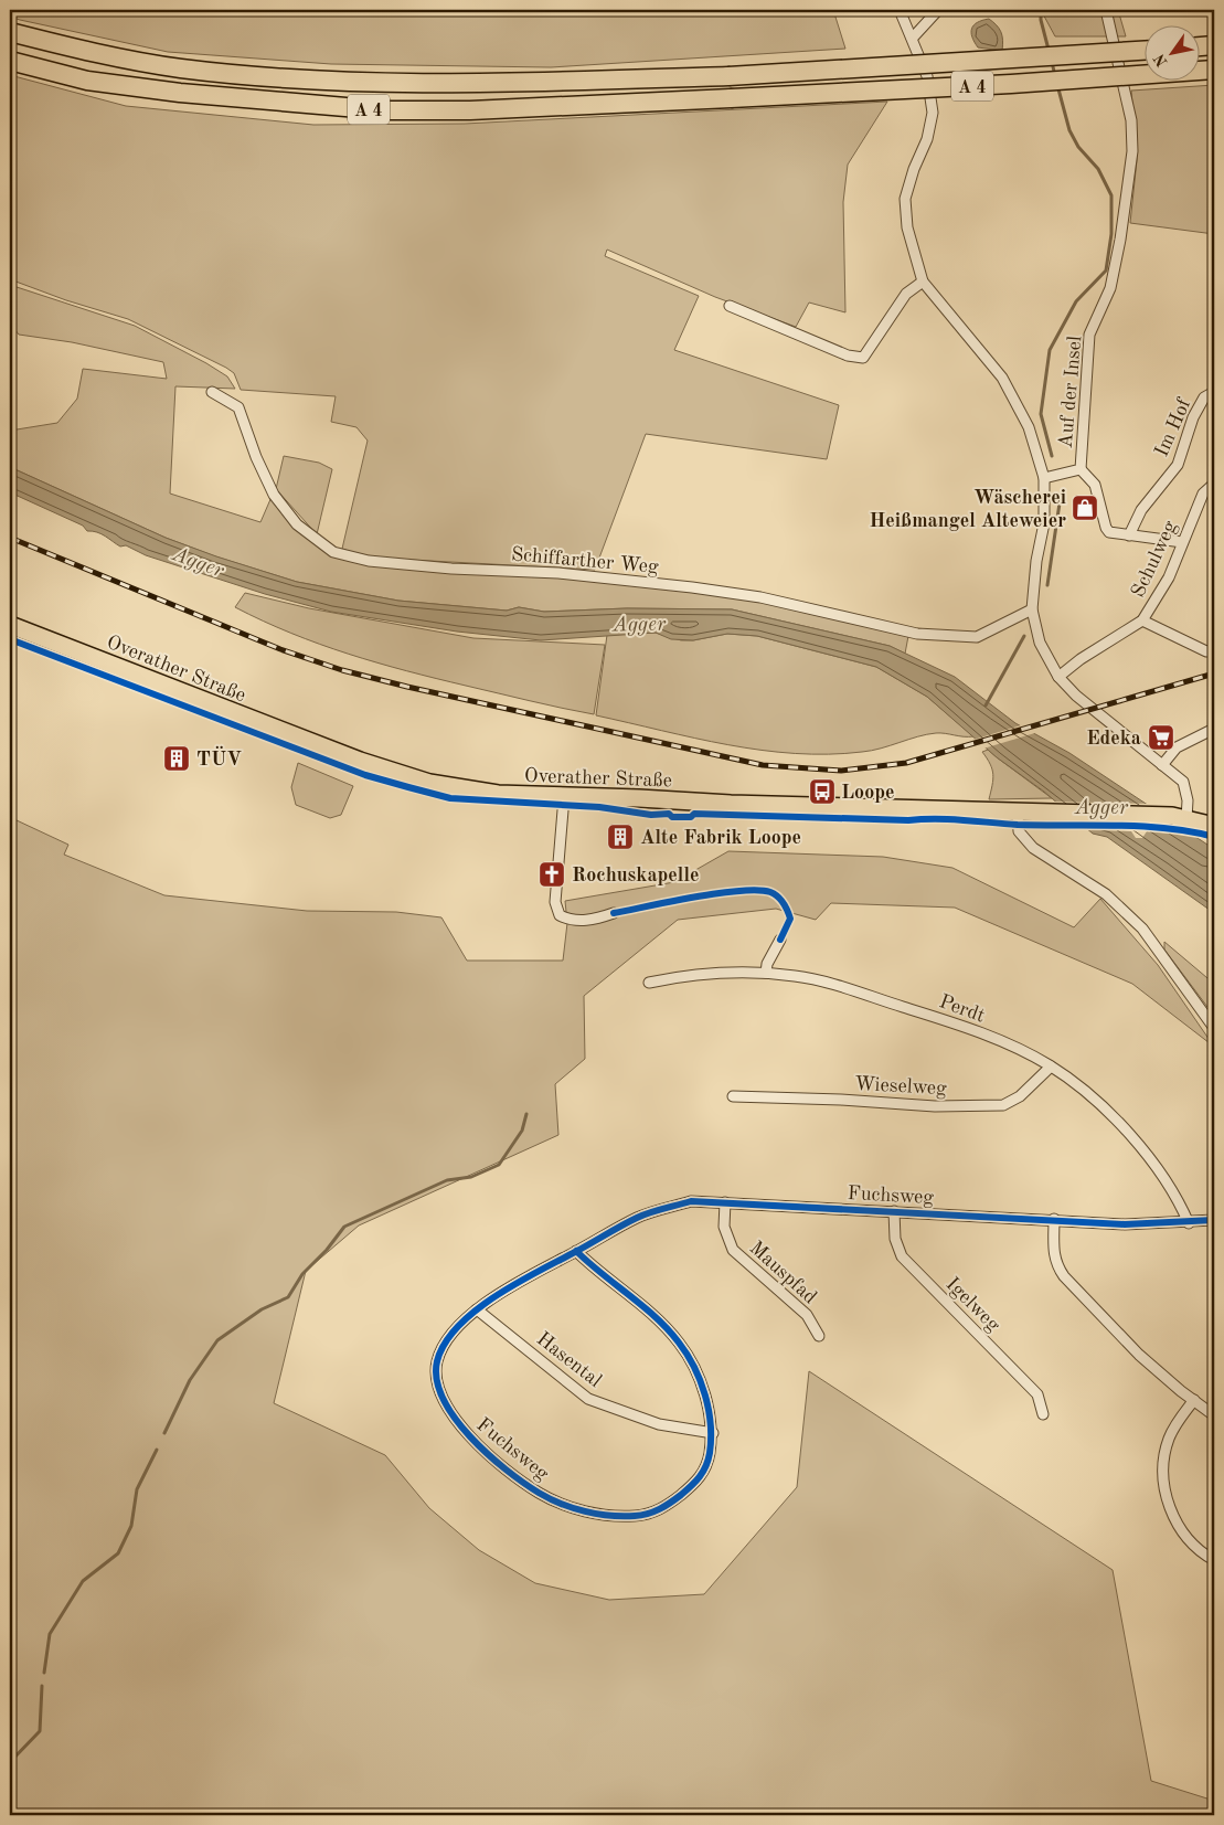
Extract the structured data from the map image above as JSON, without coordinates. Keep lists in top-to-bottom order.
{
  "streets": {
    "highway": ["A 4"],
    "main road": ["Overather Straße"],
    "street": [
      "Auf der Insel",
      "Im Hof",
      "Schulweg",
      "Schiffarther Weg",
      "Perdt",
      "Wieselweg",
      "Fuchsweg",
      "Mauspfad",
      "Igelweg",
      "Hasental"
    ]
  },
  "crossings": [
    ["Perdt", "Wieselweg"],
    ["Perdt", "Fuchsweg"],
    ["Fuchsweg", "Mauspfad"],
    ["Fuchsweg", "Igelweg"],
    ["Fuchsweg", "Hasental"]
  ],
  "water": ["Agger"],
  "places": {
    "shop": ["Wäscherei Heißmangel Alteweier"],
    "supermarket": ["Edeka"],
    "building": ["TÜV", "Alte Fabrik Loope"],
    "bus stop": ["Loope"],
    "church": ["Rochuskapelle"]
  },
  "north": "bottom left"
}
